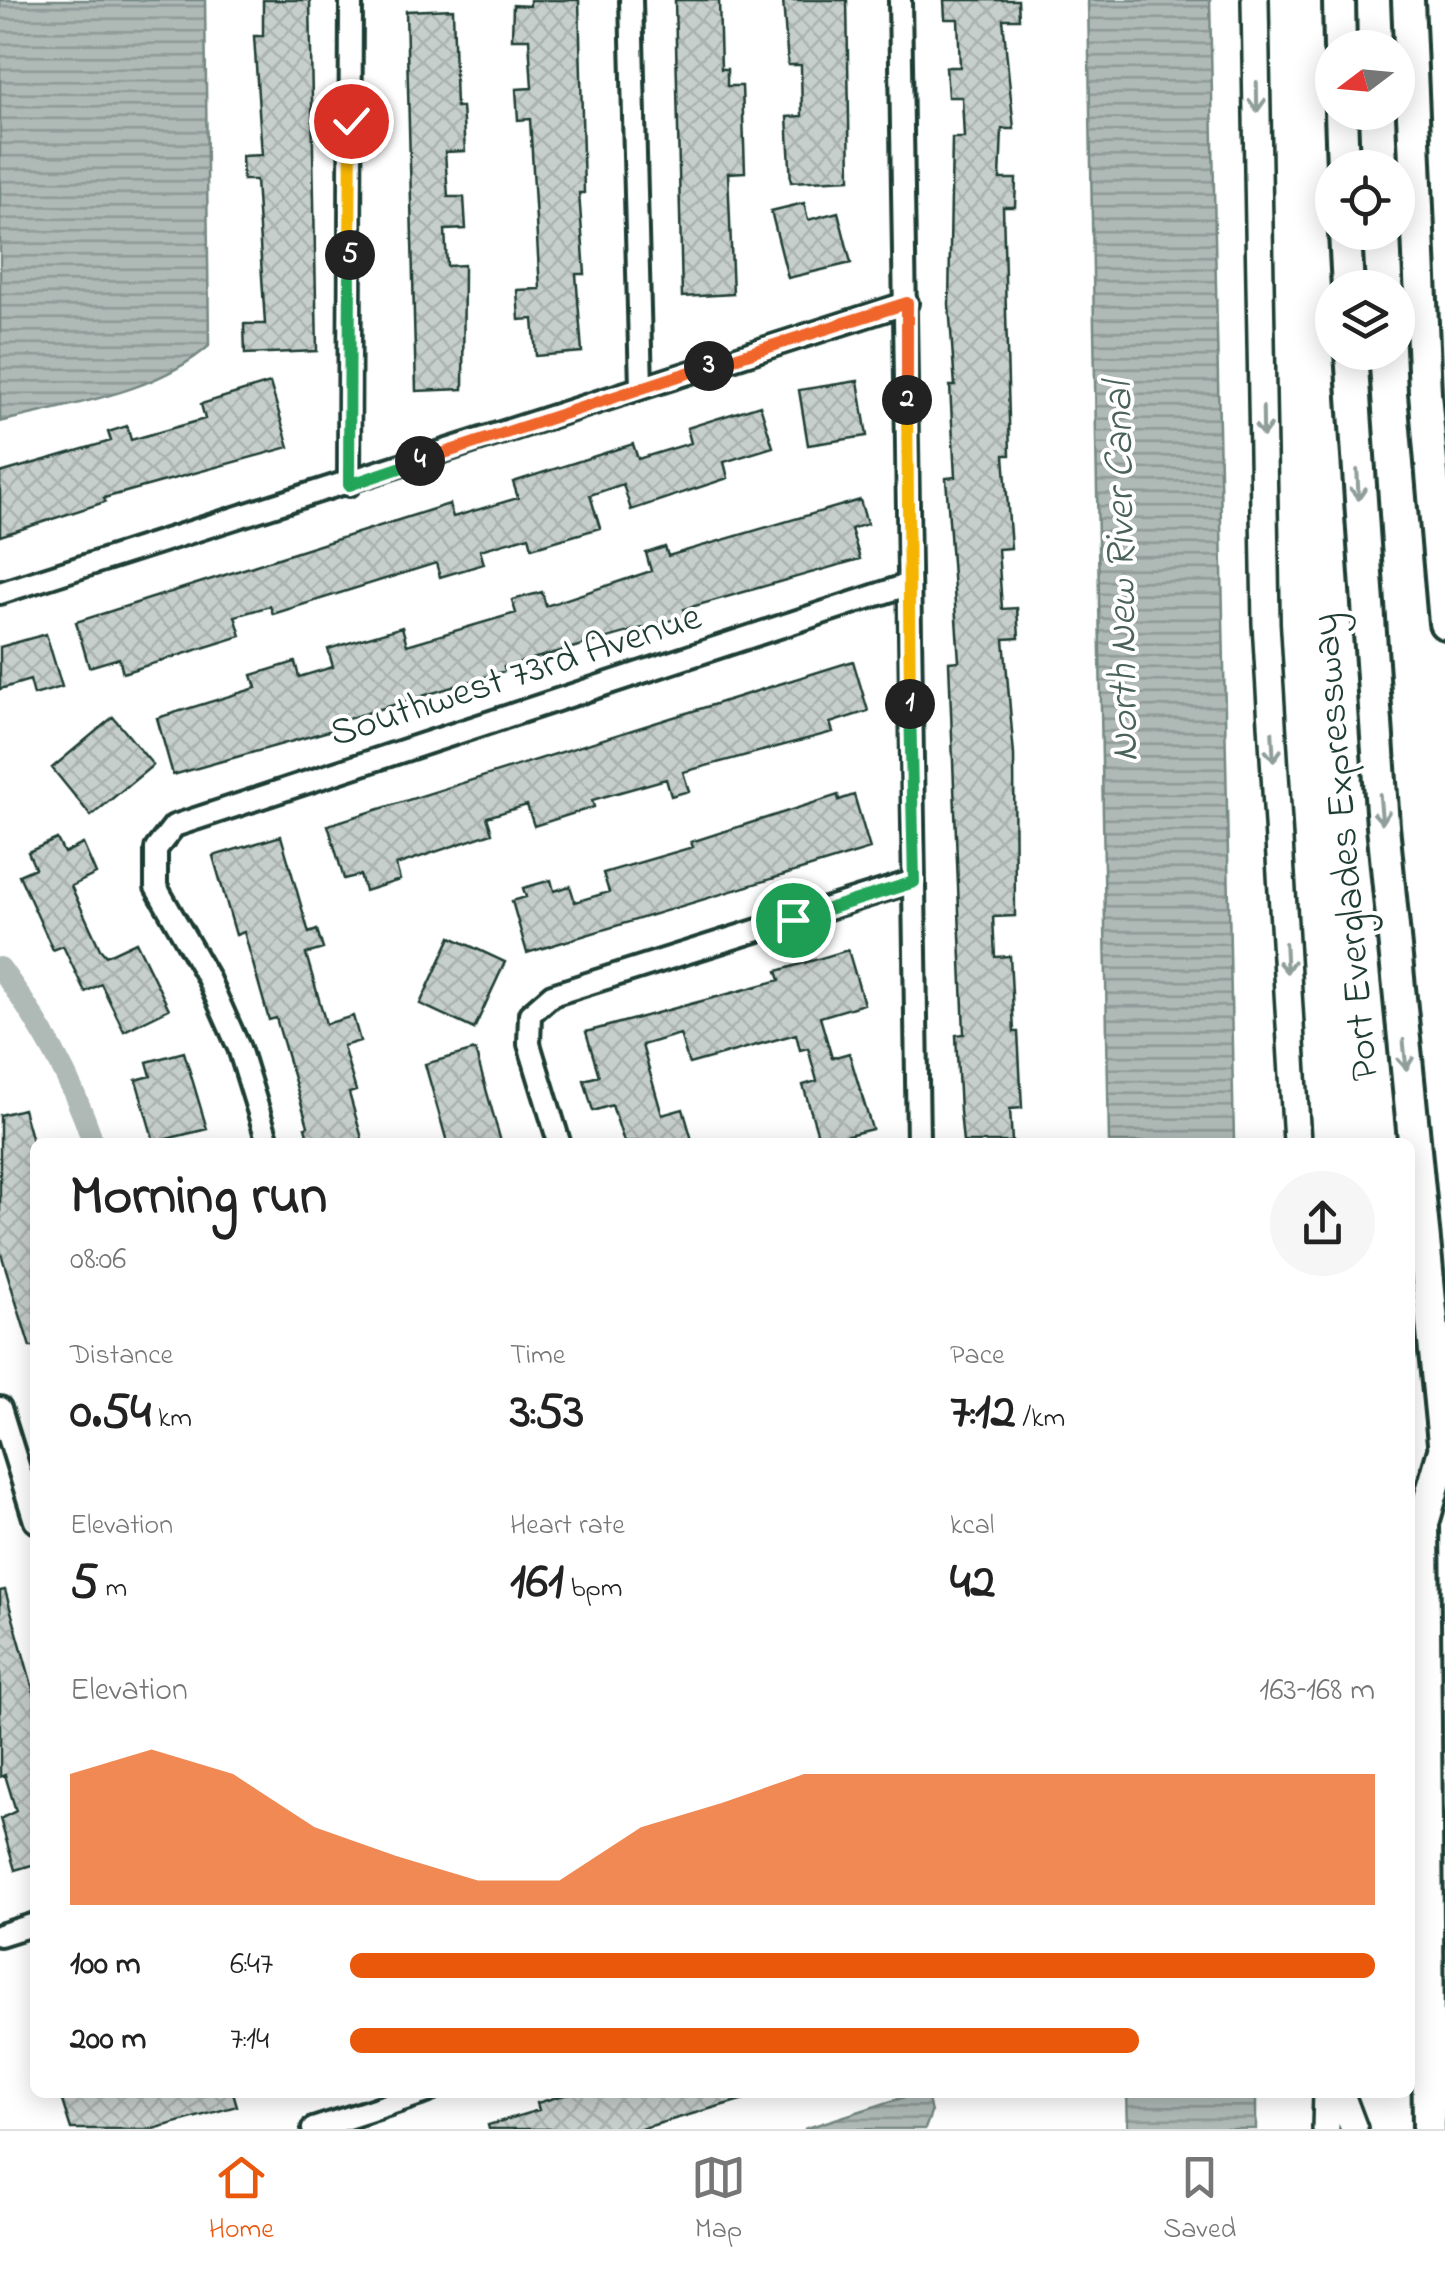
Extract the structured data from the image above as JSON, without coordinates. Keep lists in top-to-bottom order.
{
  "streets": {
    "highway": ["Port Everglades Expressway"],
    "street": ["Southwest 73rd Avenue"]
  },
  "one_way": ["Port Everglades Expressway"],
  "water": ["North New River Canal"],
  "north": "left",
  "page": {
    "pins": [
      "5",
      "3",
      "2",
      "4",
      "1"
    ],
    "heading": ["Morning run", "08:06"],
    "stats": [
      ["Distance", "0.54 km"],
      ["Time", "3:53"],
      ["Pace", "7:12 /km"],
      ["Elevation", "5 m"],
      ["Heart rate", "161 bpm"],
      ["kcal", "42"]
    ],
    "chart": ["Elevation", "163–168 m"],
    "list": [
      {
        "name": "100 m",
        "note": "6:47"
      },
      {
        "name": "200 m",
        "note": "7:14"
      }
    ],
    "tabs": ["Home", "Map", "Saved"]
  }
}
